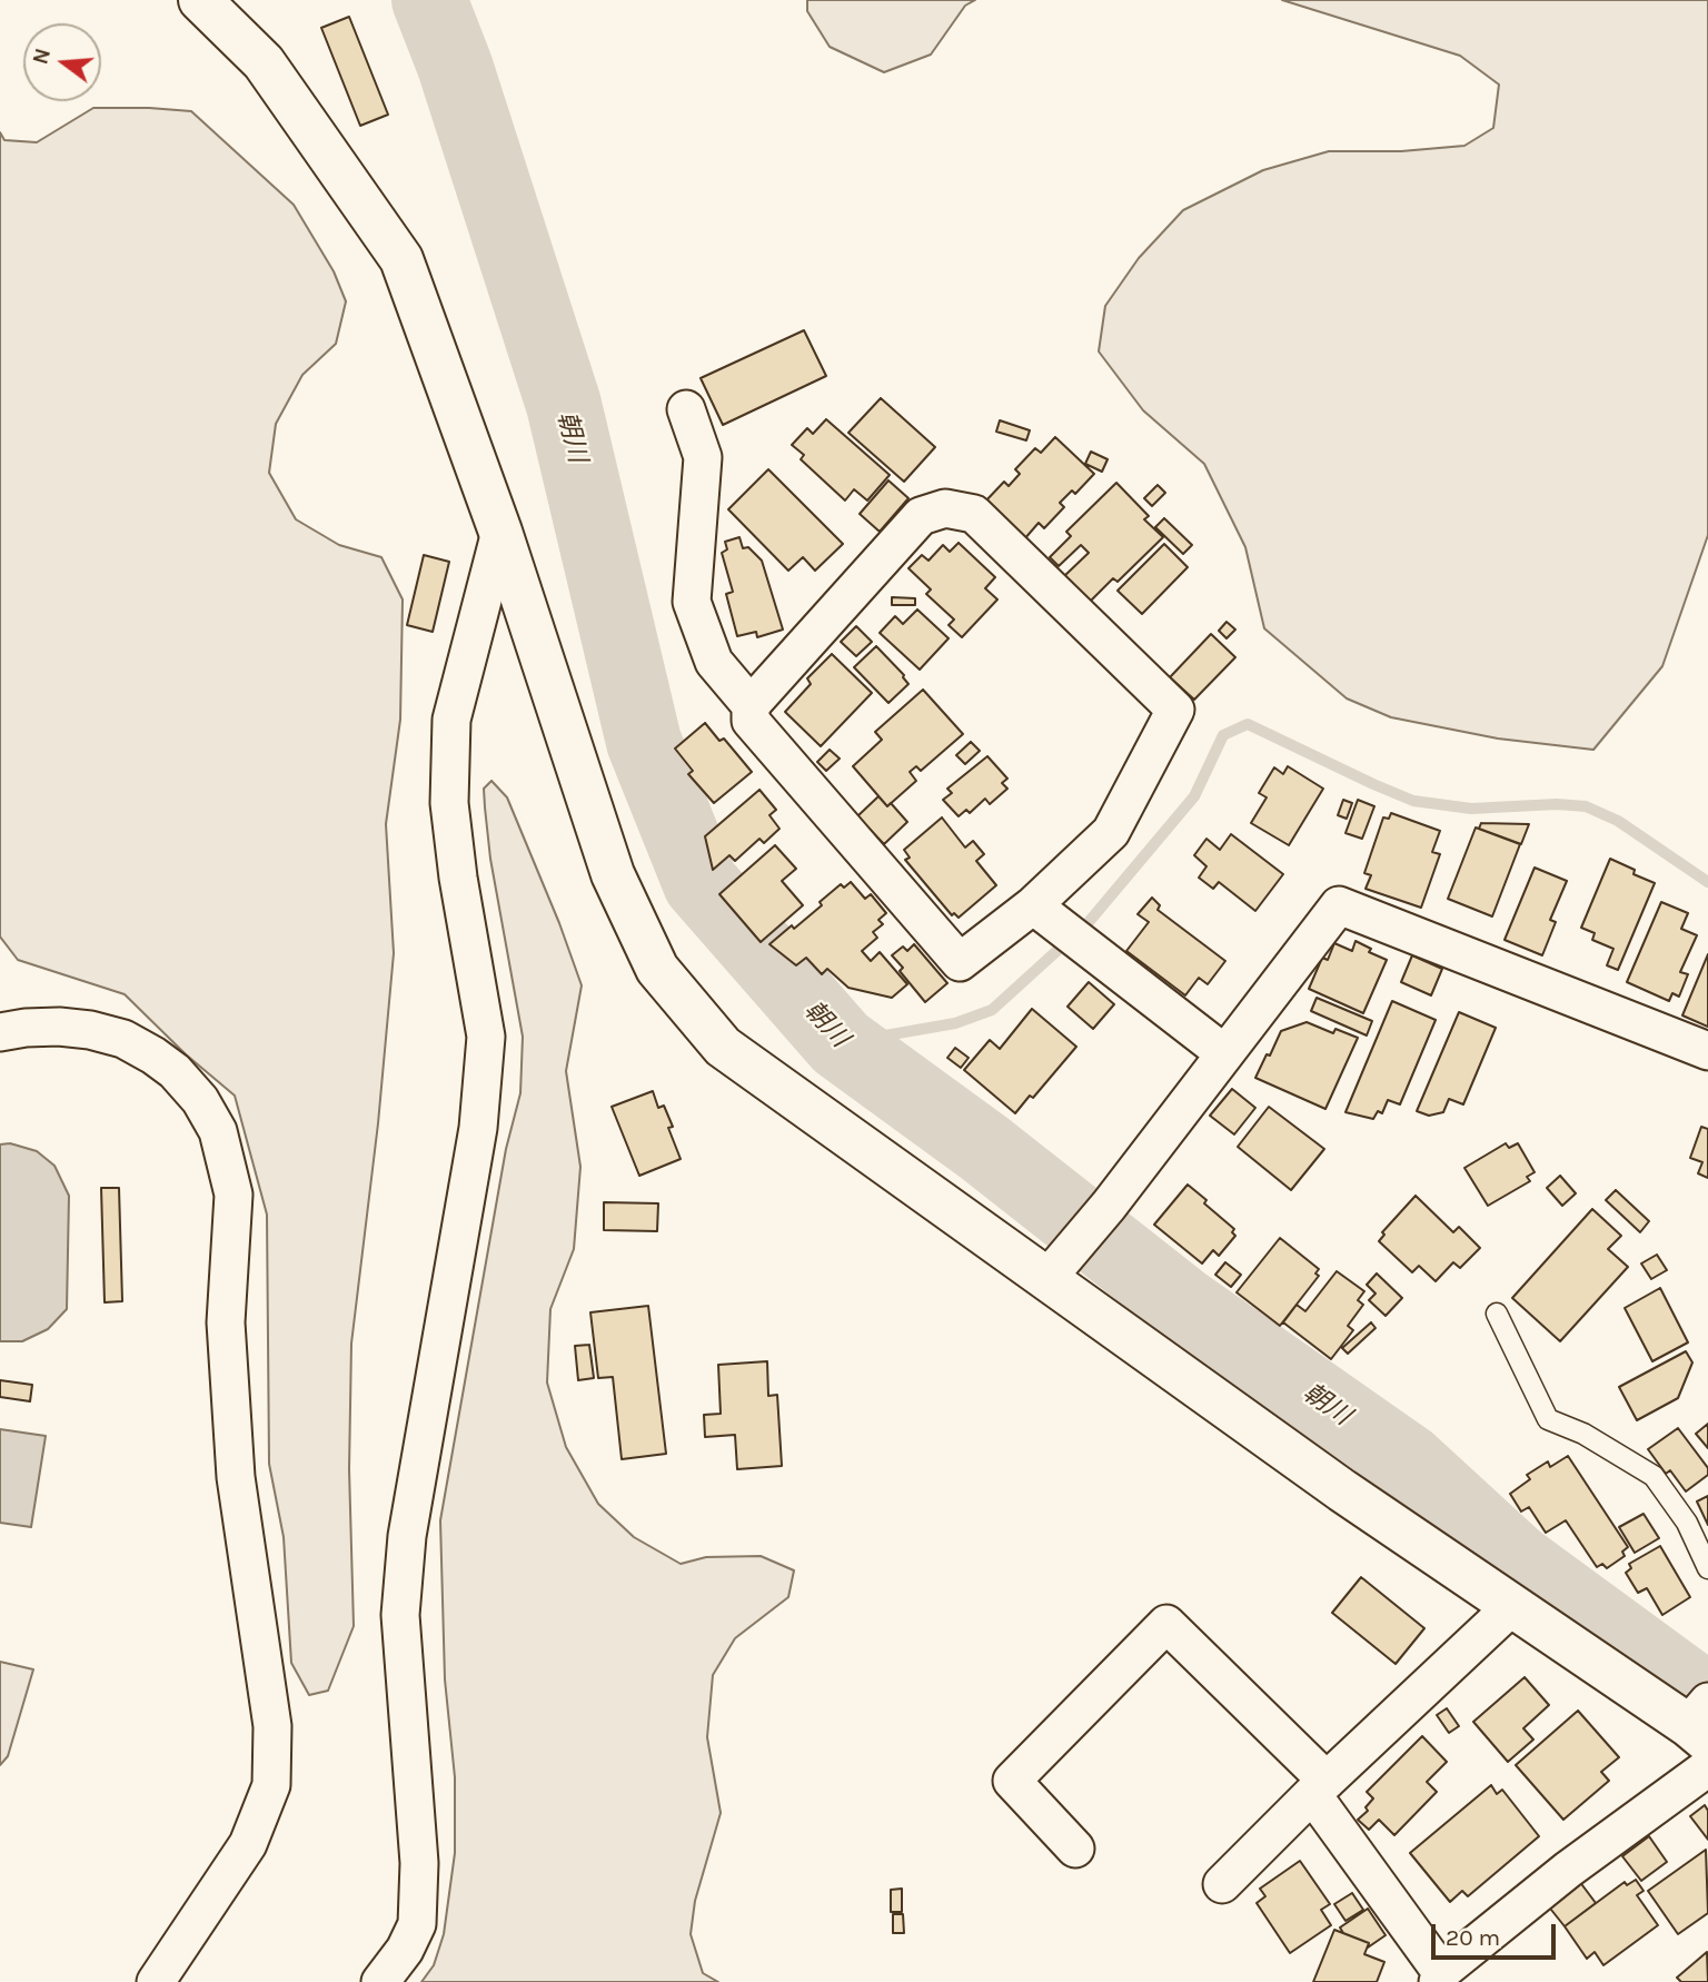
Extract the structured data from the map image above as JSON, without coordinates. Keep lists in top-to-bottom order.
{
  "water": ["朝川"],
  "scale_bar": "20 m",
  "north": "left"
}
